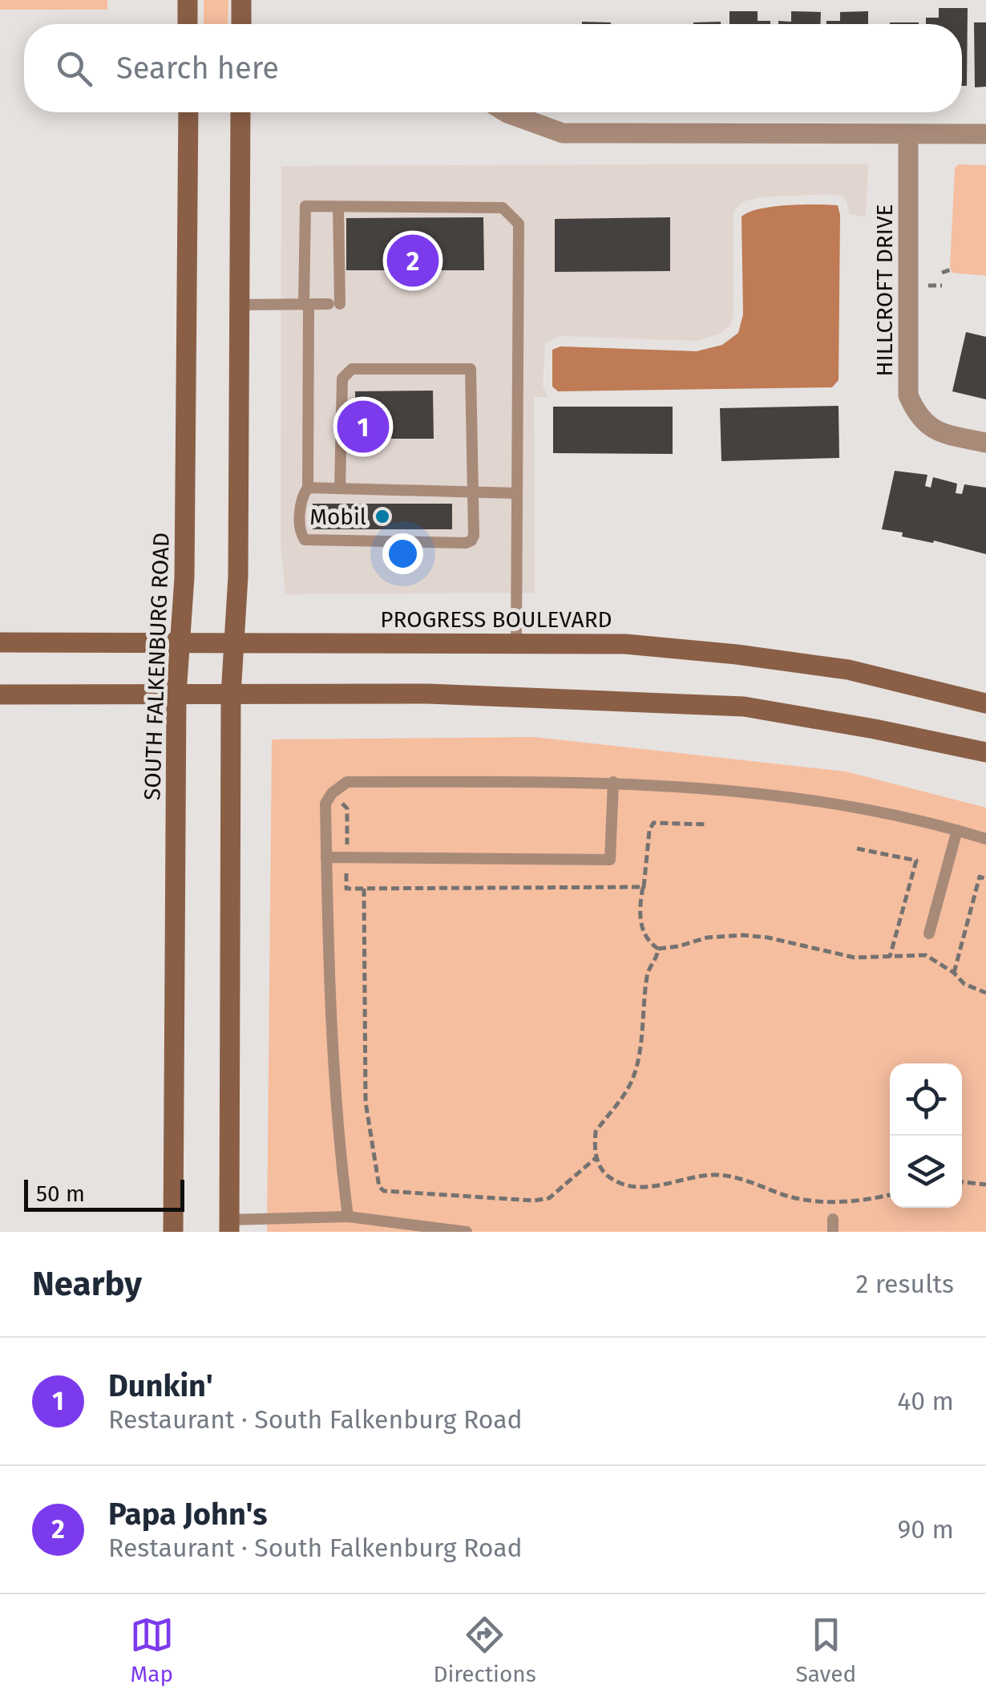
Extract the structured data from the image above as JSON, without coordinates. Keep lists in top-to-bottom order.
{
  "streets": {
    "street": ["HILLCROFT DRIVE", "PROGRESS BOULEVARD", "SOUTH FALKENBURG ROAD"]
  },
  "crossings": [
    ["PROGRESS BOULEVARD", "SOUTH FALKENBURG ROAD"]
  ],
  "places": ["Mobil"],
  "scale_bar": "50 m",
  "page": {
    "search": "Search here",
    "pins": ["2", "1"],
    "scale": "50 m",
    "heading": ["Nearby", "2 results"],
    "list": [
      {
        "mark": "1",
        "name": "Dunkin'",
        "note": "Restaurant · South Falkenburg Road",
        "value": "40 m"
      },
      {
        "mark": "2",
        "name": "Papa John's",
        "note": "Restaurant · South Falkenburg Road",
        "value": "90 m"
      }
    ],
    "nav": ["Map", "Directions", "Saved"]
  }
}
